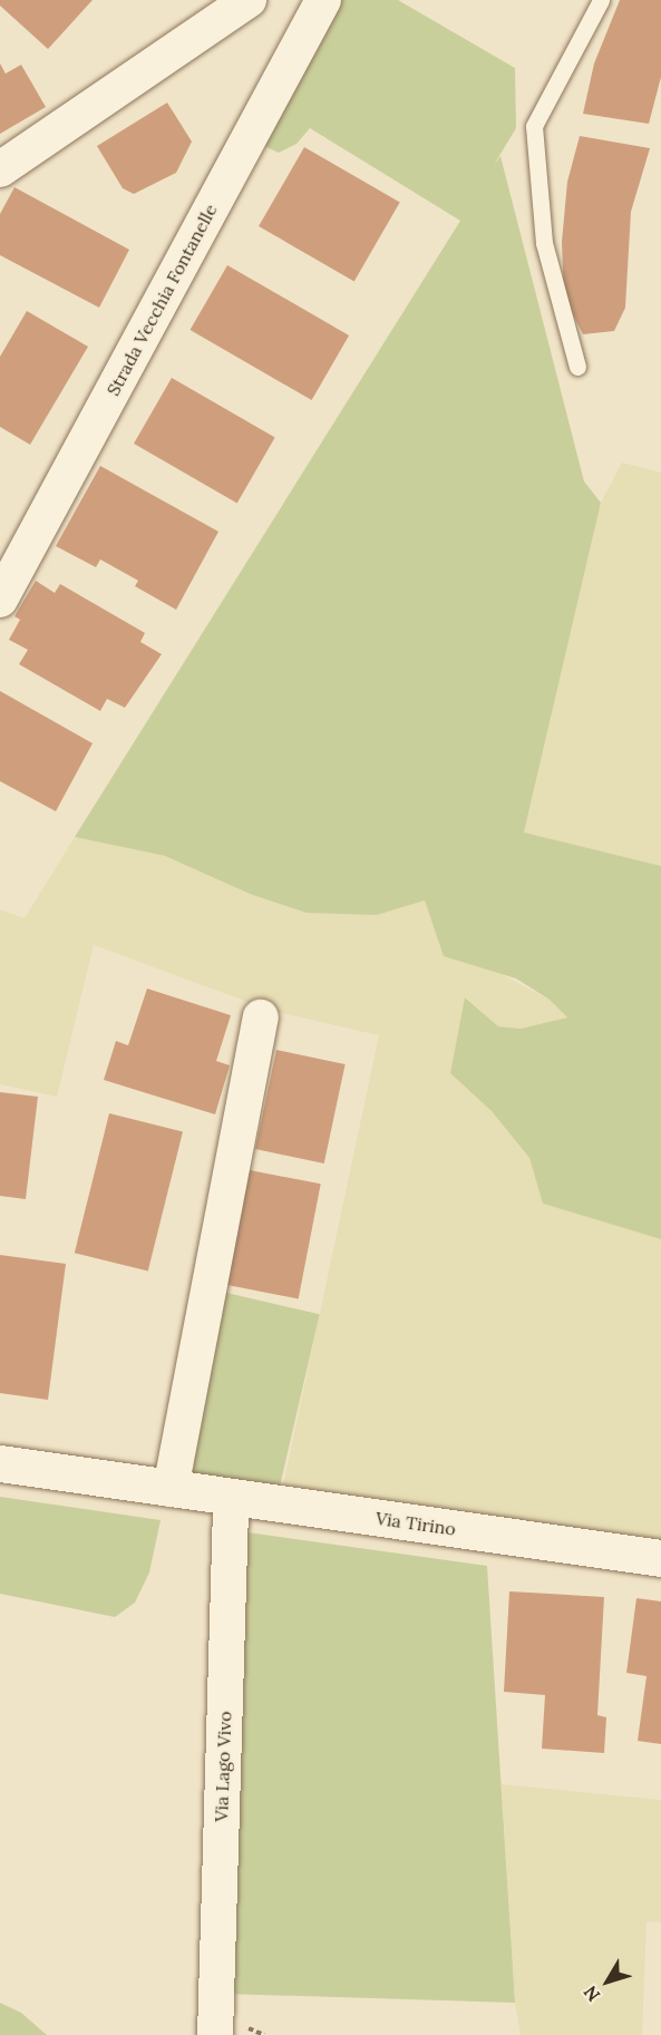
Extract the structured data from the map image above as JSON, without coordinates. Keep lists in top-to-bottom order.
{
  "streets": {
    "street": ["Strada Vecchia Fontanelle", "Via Tirino", "Via Lago Vivo"]
  },
  "crossings": [
    ["Via Tirino", "Via Lago Vivo"]
  ],
  "north": "bottom left"
}
